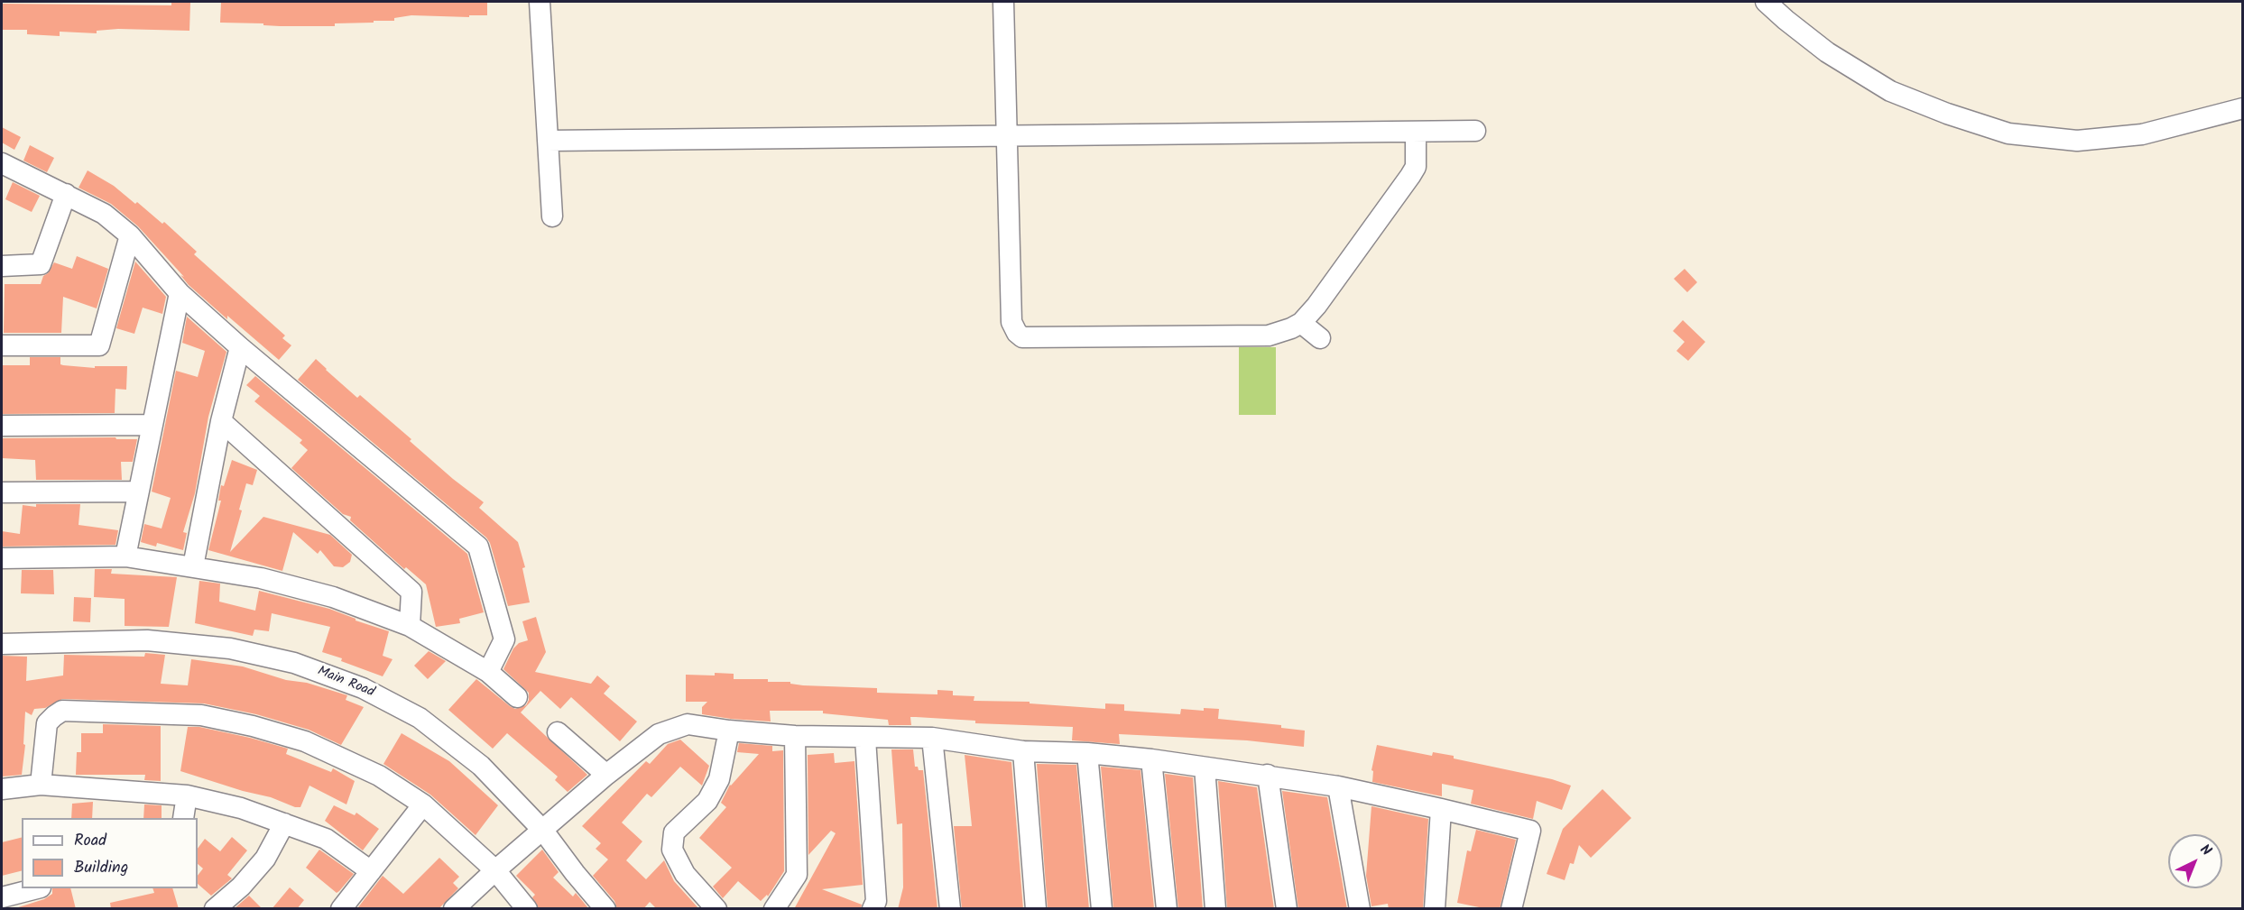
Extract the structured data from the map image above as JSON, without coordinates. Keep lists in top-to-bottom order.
{
  "streets": {
    "street": ["Main Road"]
  },
  "legend": ["Road", "Building"],
  "north": "top right"
}
